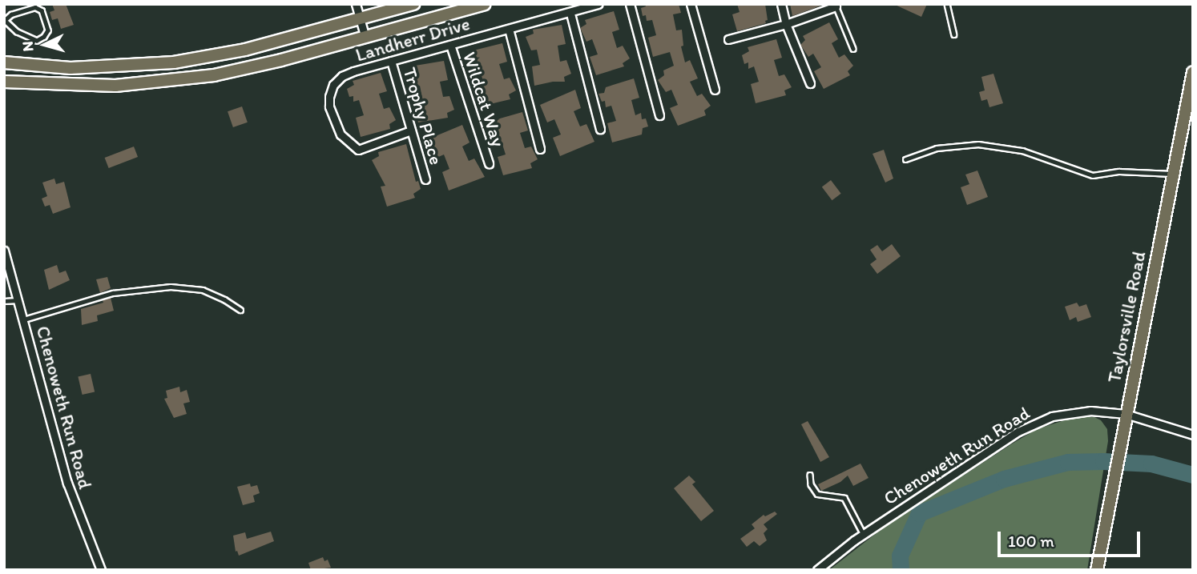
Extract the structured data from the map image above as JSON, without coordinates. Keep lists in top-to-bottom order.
{
  "streets": {
    "main road": ["Taylorsville Road"],
    "street": [
      "Landherr Drive",
      "Wildcat Way",
      "Trophy Place",
      "Chenoweth Run Road"
    ]
  },
  "crossings": [
    ["Landherr Drive", "Wildcat Way"],
    ["Landherr Drive", "Trophy Place"],
    ["Taylorsville Road", "Chenoweth Run Road"]
  ],
  "scale_bar": "100 m",
  "north": "left"
}
